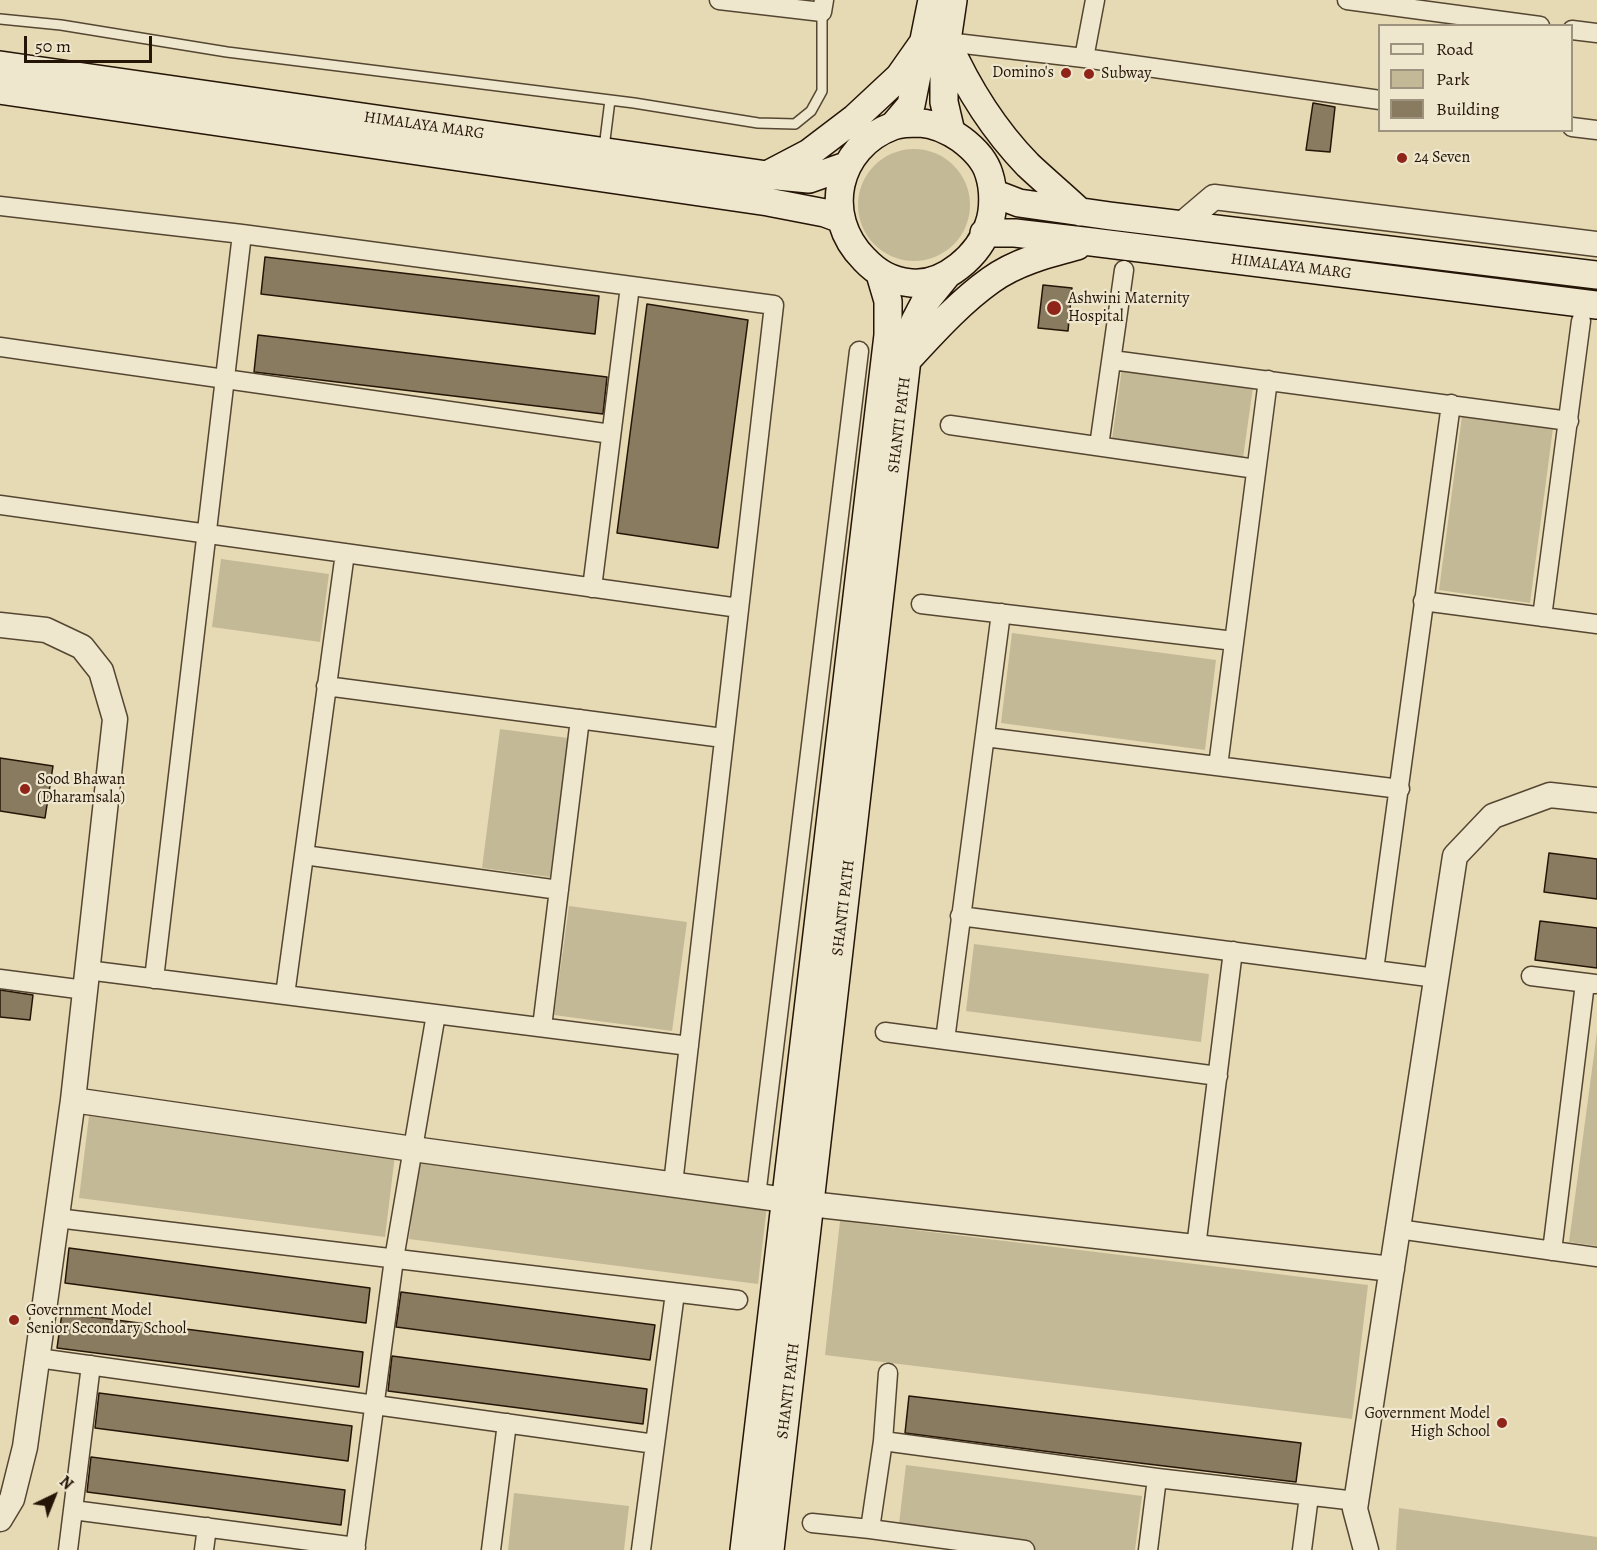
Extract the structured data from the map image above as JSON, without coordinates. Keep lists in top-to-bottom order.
{
  "streets": {
    "main road": ["HIMALAYA MARG", "SHANTI PATH"]
  },
  "crossings": [
    ["HIMALAYA MARG", "SHANTI PATH"]
  ],
  "places": [
    "Domino's",
    "Subway",
    "24 Seven",
    "Ashwini Maternity Hospital",
    "Sood Bhawan (Dharamsala)",
    "Government Model Senior Secondary School",
    "Government Model High School"
  ],
  "legend": ["Road", "Park", "Building"],
  "scale_bar": "50 m",
  "north": "top right"
}
